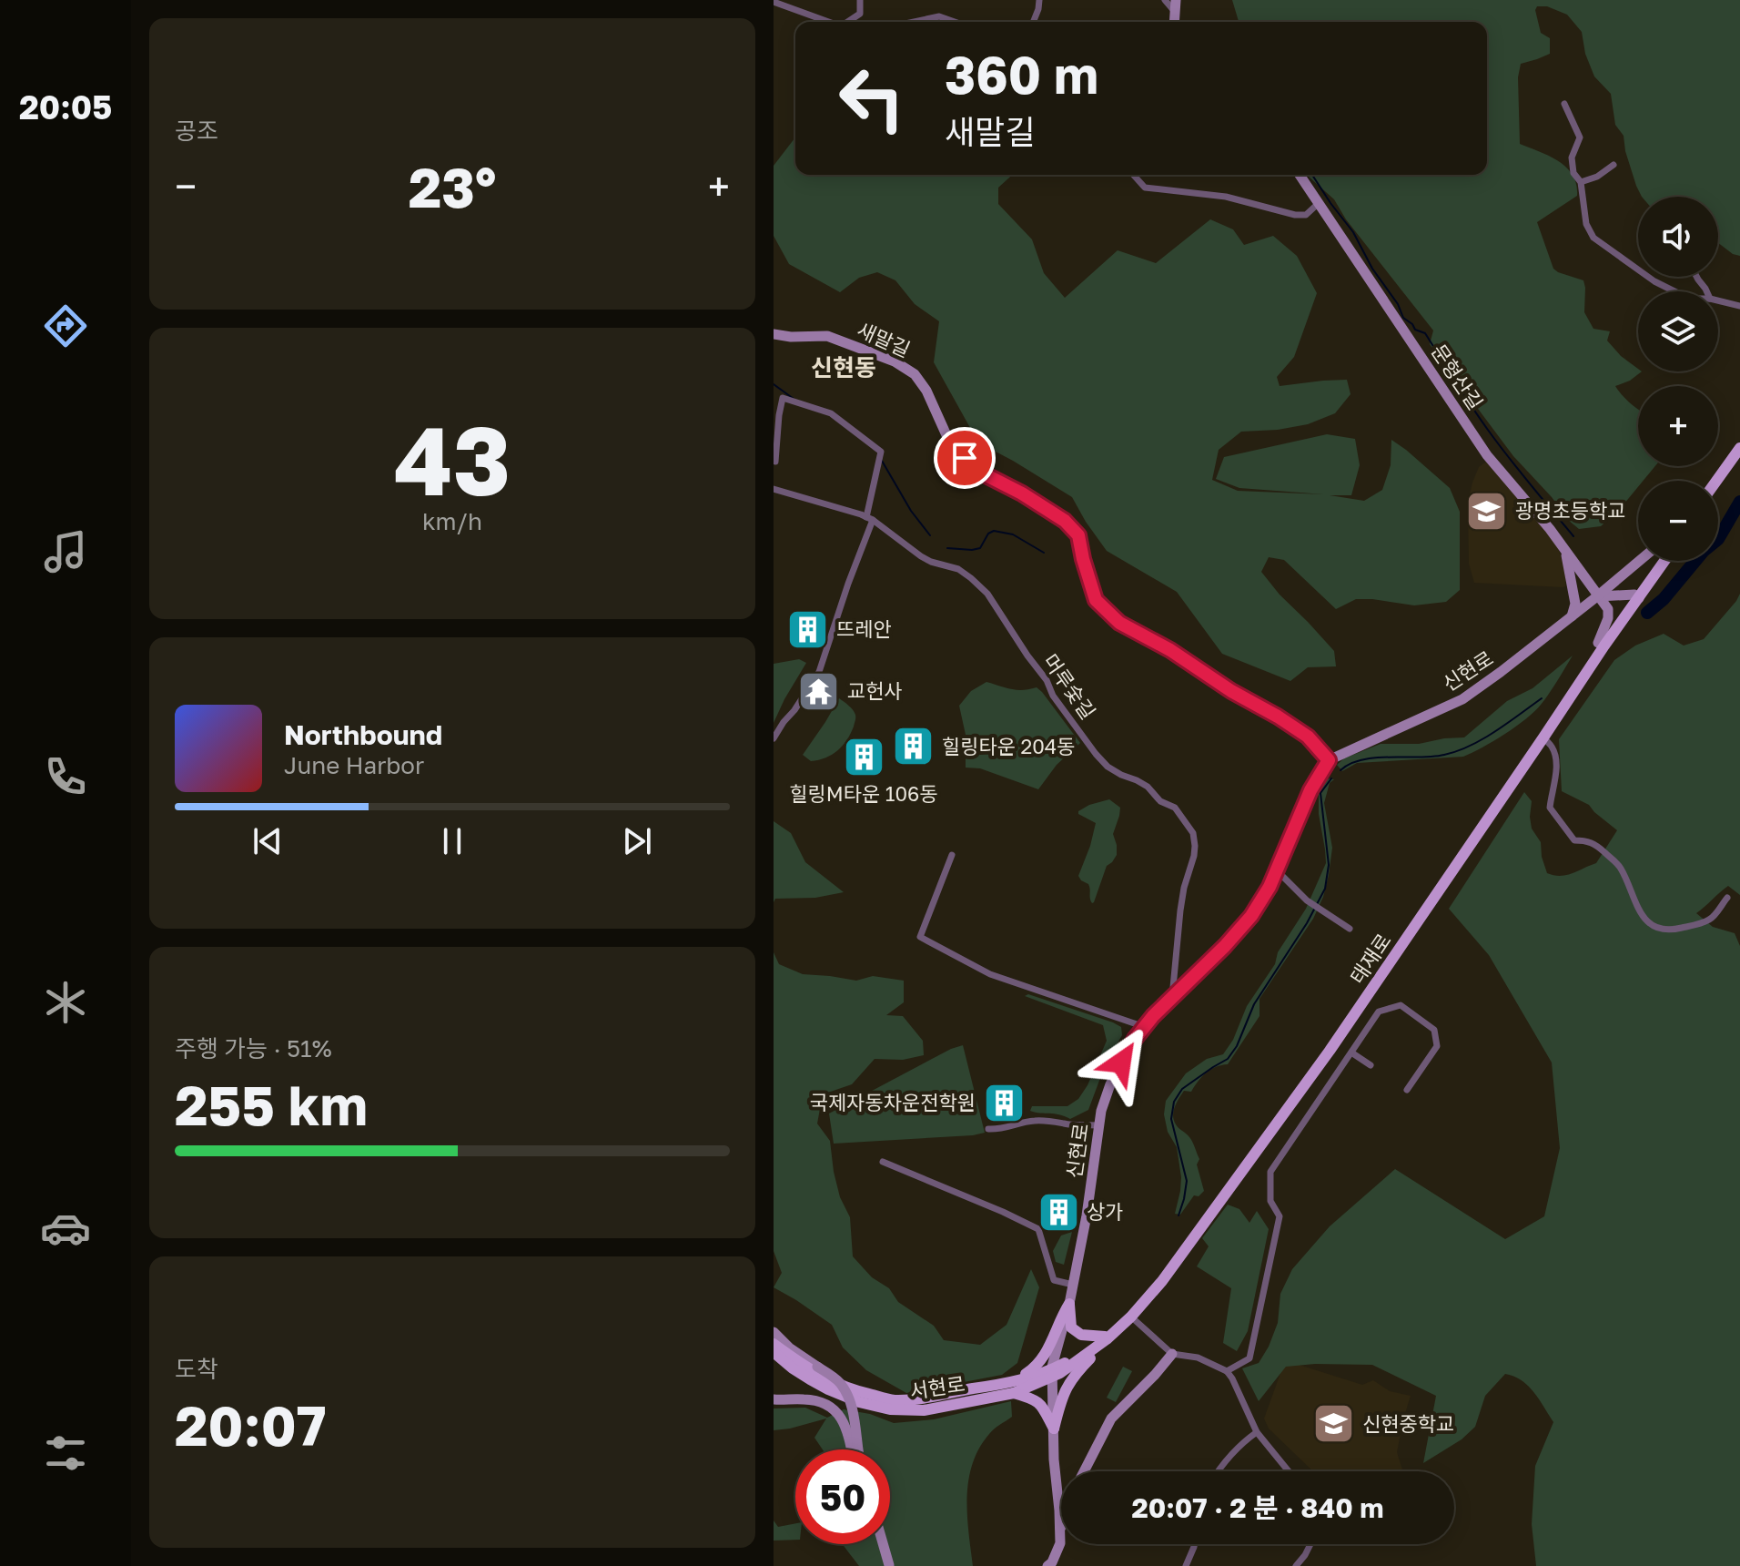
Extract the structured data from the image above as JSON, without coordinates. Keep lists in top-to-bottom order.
{
  "streets": {
    "main road": [
      "새말길",
      "문형산길",
      "신현로",
      "태재로",
      "서현로"
    ],
    "street": ["머루숯길"]
  },
  "crossings": [
    ["새말길", "신현로"],
    ["문형산길", "신현로"],
    ["신현로", "머루숯길"],
    ["신현로", "서현로"],
    ["태재로", "서현로"]
  ],
  "districts": ["신현동"],
  "places": {
    "school or university": ["광명초등학교", "신현중학교"],
    "building": [
      "뜨레안",
      "힐링타운 204동",
      "힐링M타운 106동",
      "국제자동차운전학원",
      "상가"
    ],
    "temple": ["교헌사"]
  },
  "page": {
    "tabs": "20:05",
    "tile": [
      "공조",
      ["43", "km/h"],
      ["주행 가능 · 51%", "255 km"],
      ["도착", "20:07"]
    ],
    "turn": ["360 m", "새말길"],
    "heat": ["−", "23°", "+"],
    "map_buttons": ["+", "−"],
    "song": ["Northbound", "June Harbor"],
    "limit": "50",
    "trip": "20:07 · 2 분 · 840 m"
  }
}
